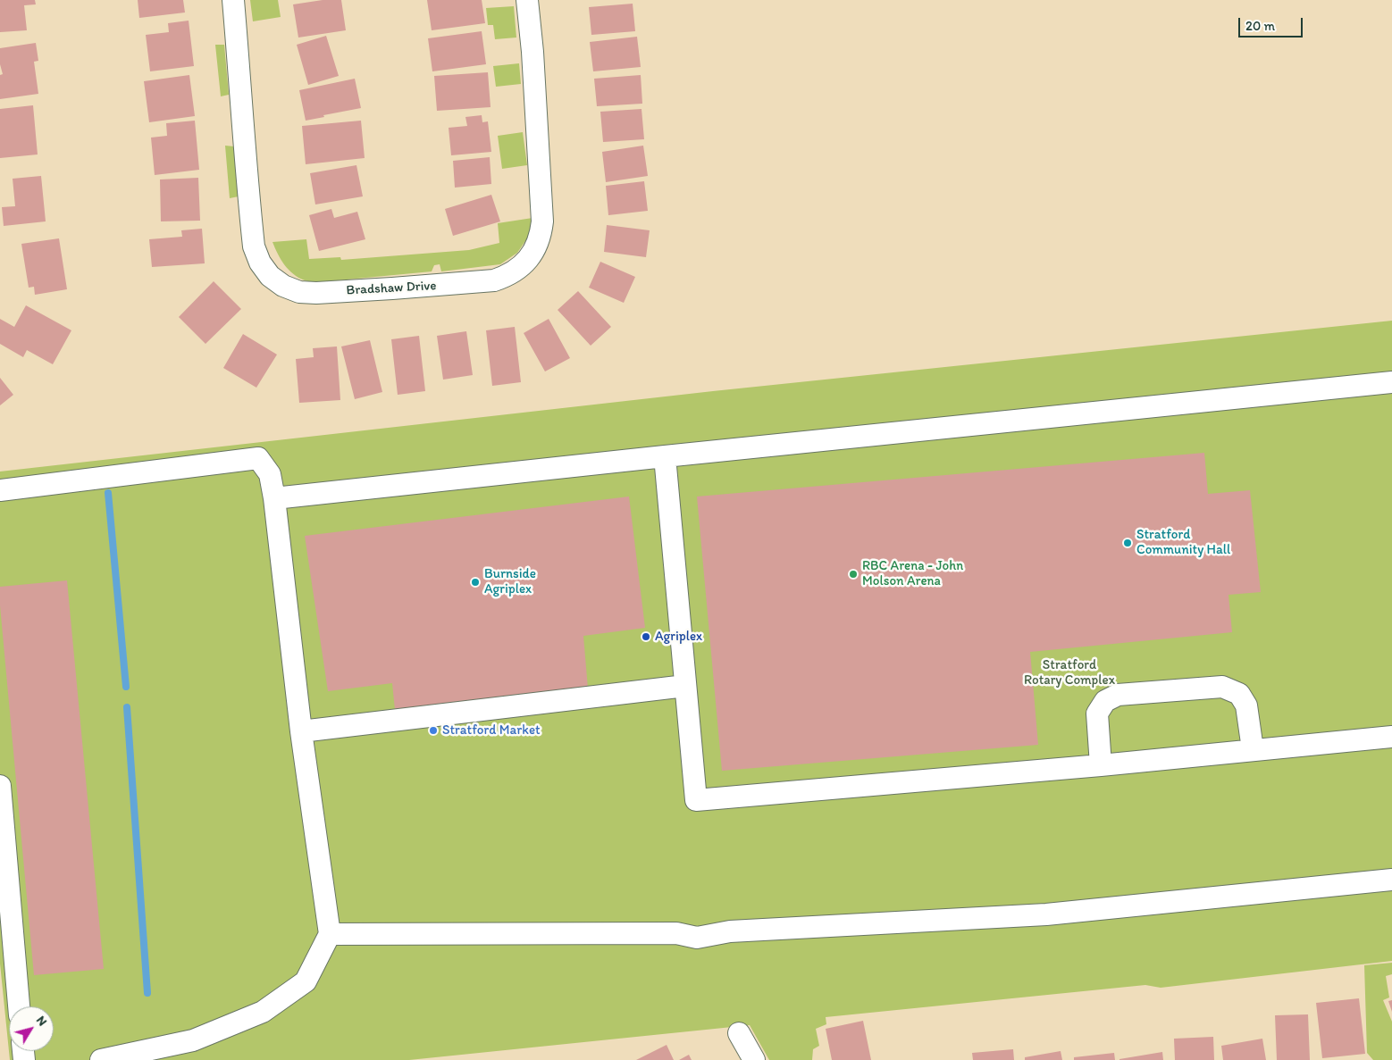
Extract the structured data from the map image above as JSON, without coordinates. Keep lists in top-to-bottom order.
{
  "streets": {
    "street": ["Bradshaw Drive"]
  },
  "parks": ["Stratford Rotary Complex"],
  "places": [
    "Stratford Community Hall",
    "RBC Arena - John Molson Arena",
    "Burnside Agriplex",
    "Agriplex",
    "Stratford Market"
  ],
  "scale_bar": "20 m",
  "north": "top right"
}
